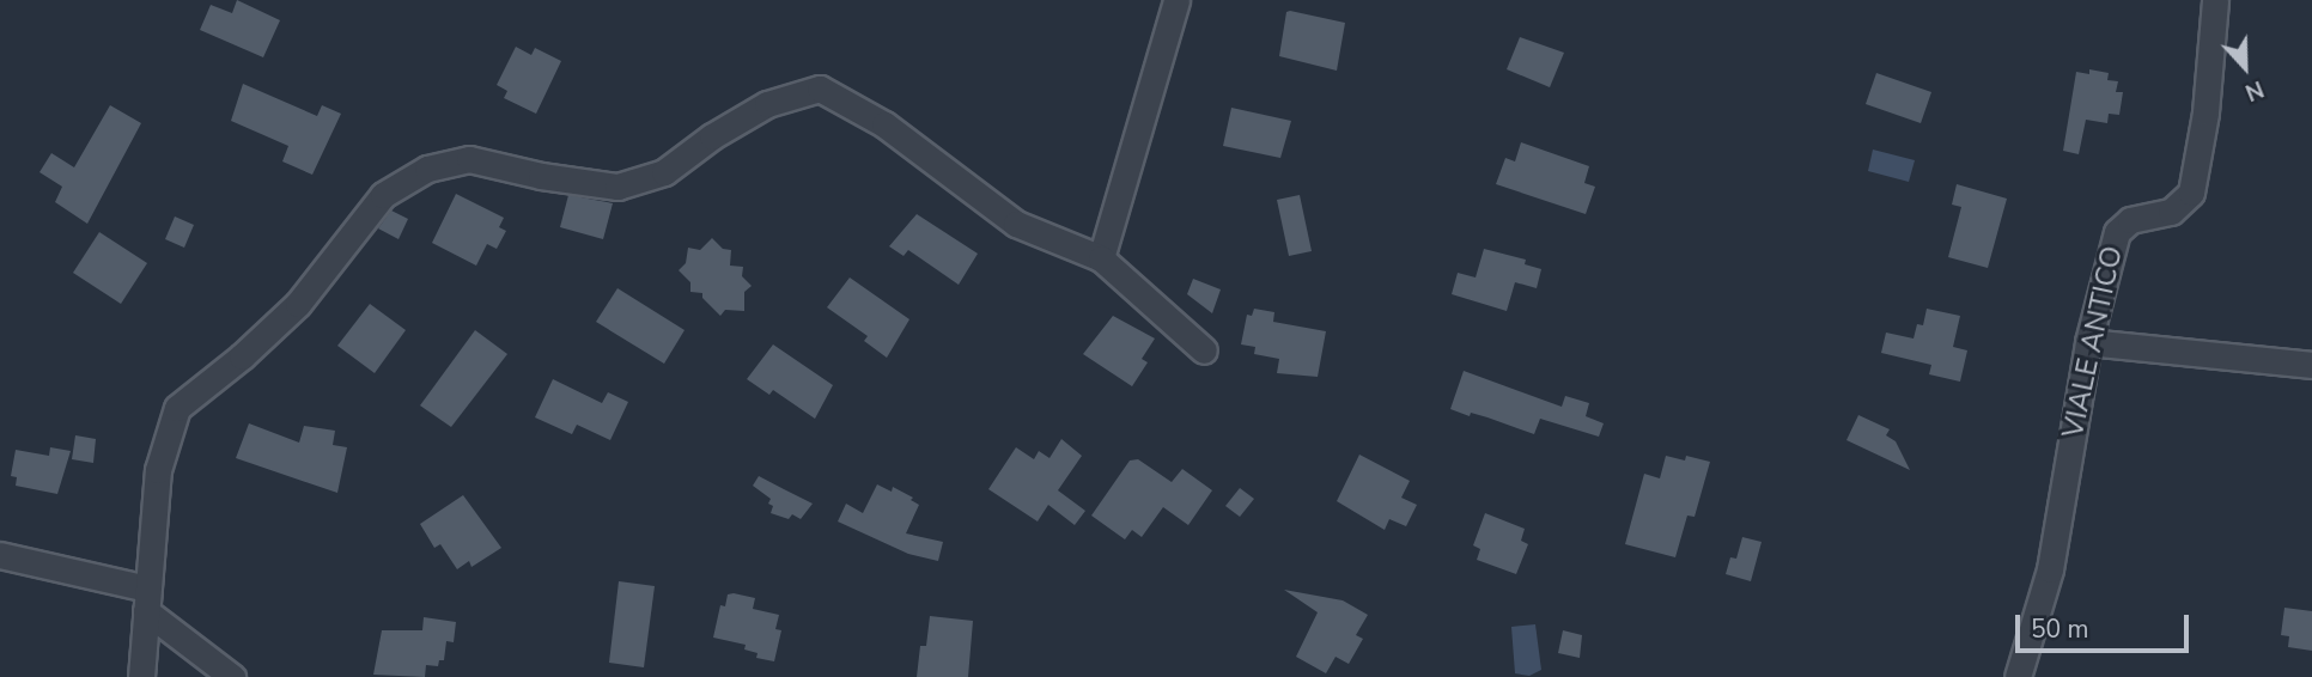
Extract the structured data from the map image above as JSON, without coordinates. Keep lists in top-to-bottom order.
{
  "streets": {
    "street": ["VIALE ANTICO"]
  },
  "scale_bar": "50 m",
  "north": "bottom"
}
